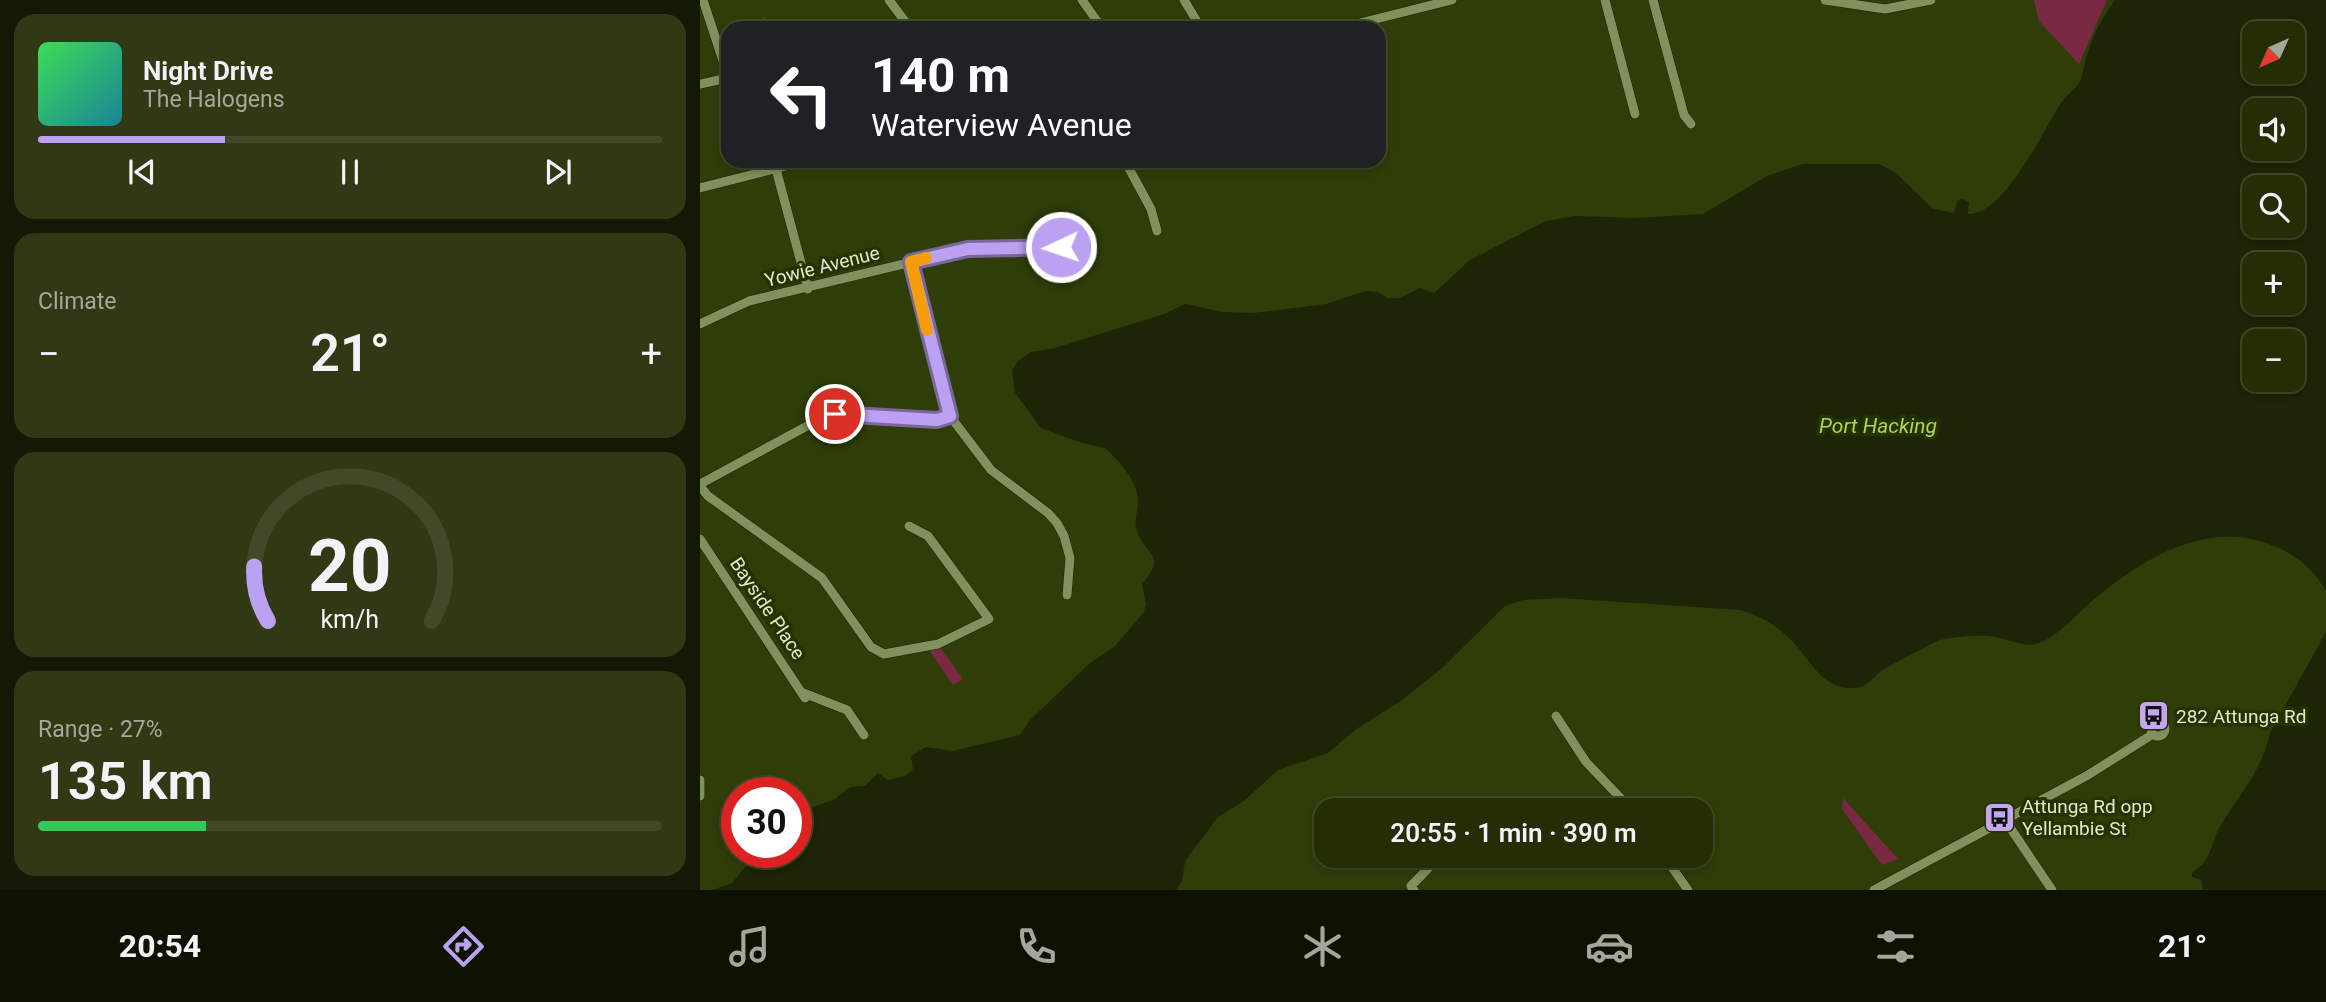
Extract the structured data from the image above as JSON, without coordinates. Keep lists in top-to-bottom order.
{
  "streets": {
    "street": ["Yowie Avenue", "Bayside Place"]
  },
  "water": ["Port Hacking"],
  "places": {
    "bus stop": ["282 Attunga Rd", "Attunga Rd opp Yellambie St"]
  },
  "north": "bottom left",
  "page": {
    "map_buttons": ["+", "−"],
    "turn": ["140 m", "Waterview Avenue"],
    "song": ["Night Drive", "The Halogens"],
    "tile": [
      "Climate",
      ["Range · 27%", "135 km"]
    ],
    "heat": ["−", "21°", "+"],
    "limit": "30",
    "trip": "20:55 · 1 min · 390 m",
    "tabs": ["20:54", "21°"],
    "gauge": ["20", "km/h"]
  }
}
